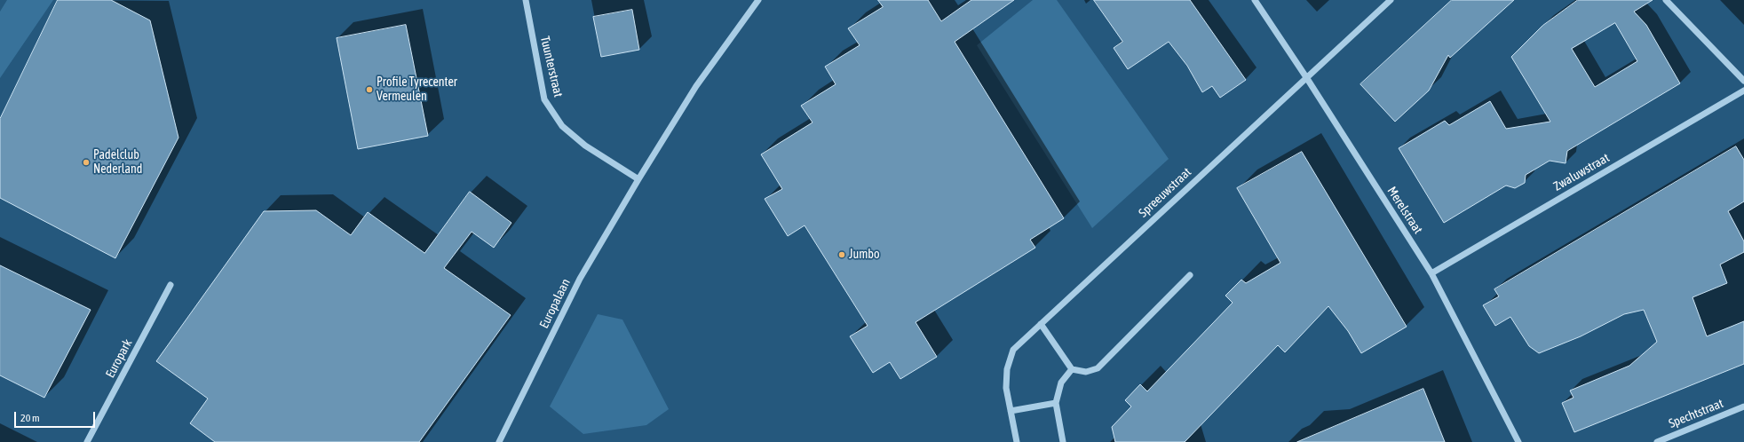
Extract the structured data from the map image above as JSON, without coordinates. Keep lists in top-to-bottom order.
{
  "streets": {
    "street": [
      "Tuunterstraat",
      "Zwaluwstraat",
      "Spreeuwstraat",
      "Merelstraat",
      "Europalaan",
      "Europark",
      "Spechtstraat"
    ]
  },
  "crossings": [
    ["Tuunterstraat", "Europalaan"],
    ["Zwaluwstraat", "Merelstraat"],
    ["Spreeuwstraat", "Merelstraat"]
  ],
  "places": ["Profile Tyrecenter Vermeulen", "Padelclub Nederland", "Jumbo"],
  "scale_bar": "20 m"
}
